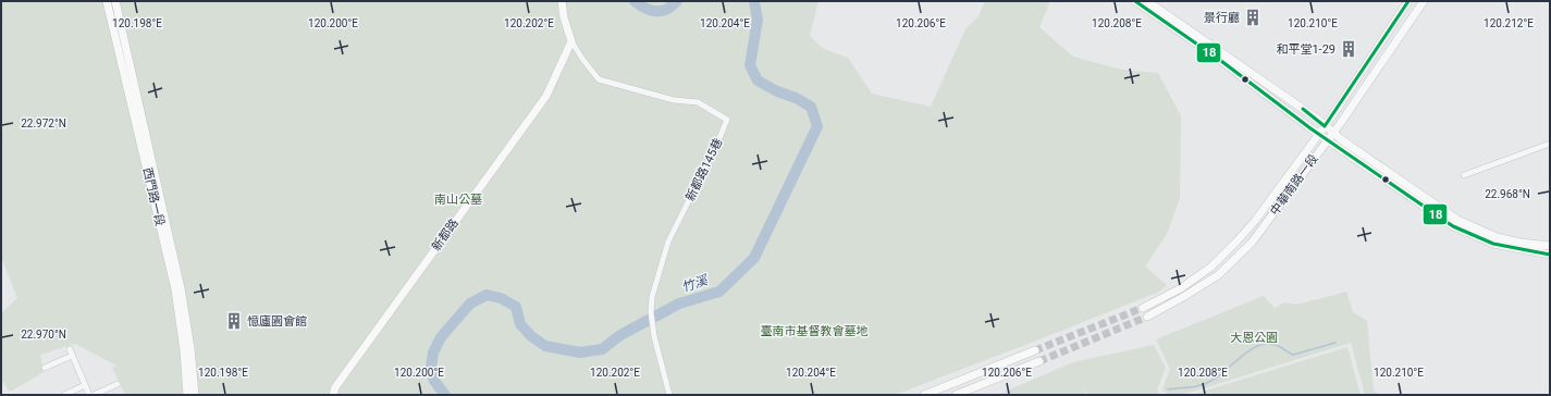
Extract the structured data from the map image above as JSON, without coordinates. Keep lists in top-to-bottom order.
{
  "streets": {
    "street": [
      "新都路145巷",
      "中華南路一段",
      "西門路一段",
      "新都路"
    ]
  },
  "crossings": [
    ["新都路145巷", "新都路"]
  ],
  "water": ["竹溪"],
  "parks": ["南山公墓", "臺南市基督教會墓地", "大恩公園"],
  "places": {
    "building": ["景行廳", "和平堂1-29", "憶廬園會館"]
  },
  "lines": ["transit line 18"],
  "coordinates": [
    "120.198°E",
    "120.200°E",
    "120.202°E",
    "120.204°E",
    "120.206°E",
    "120.208°E",
    "120.210°E",
    "120.212°E",
    "22.972°N",
    "22.968°N",
    "22.970°N"
  ]
}
